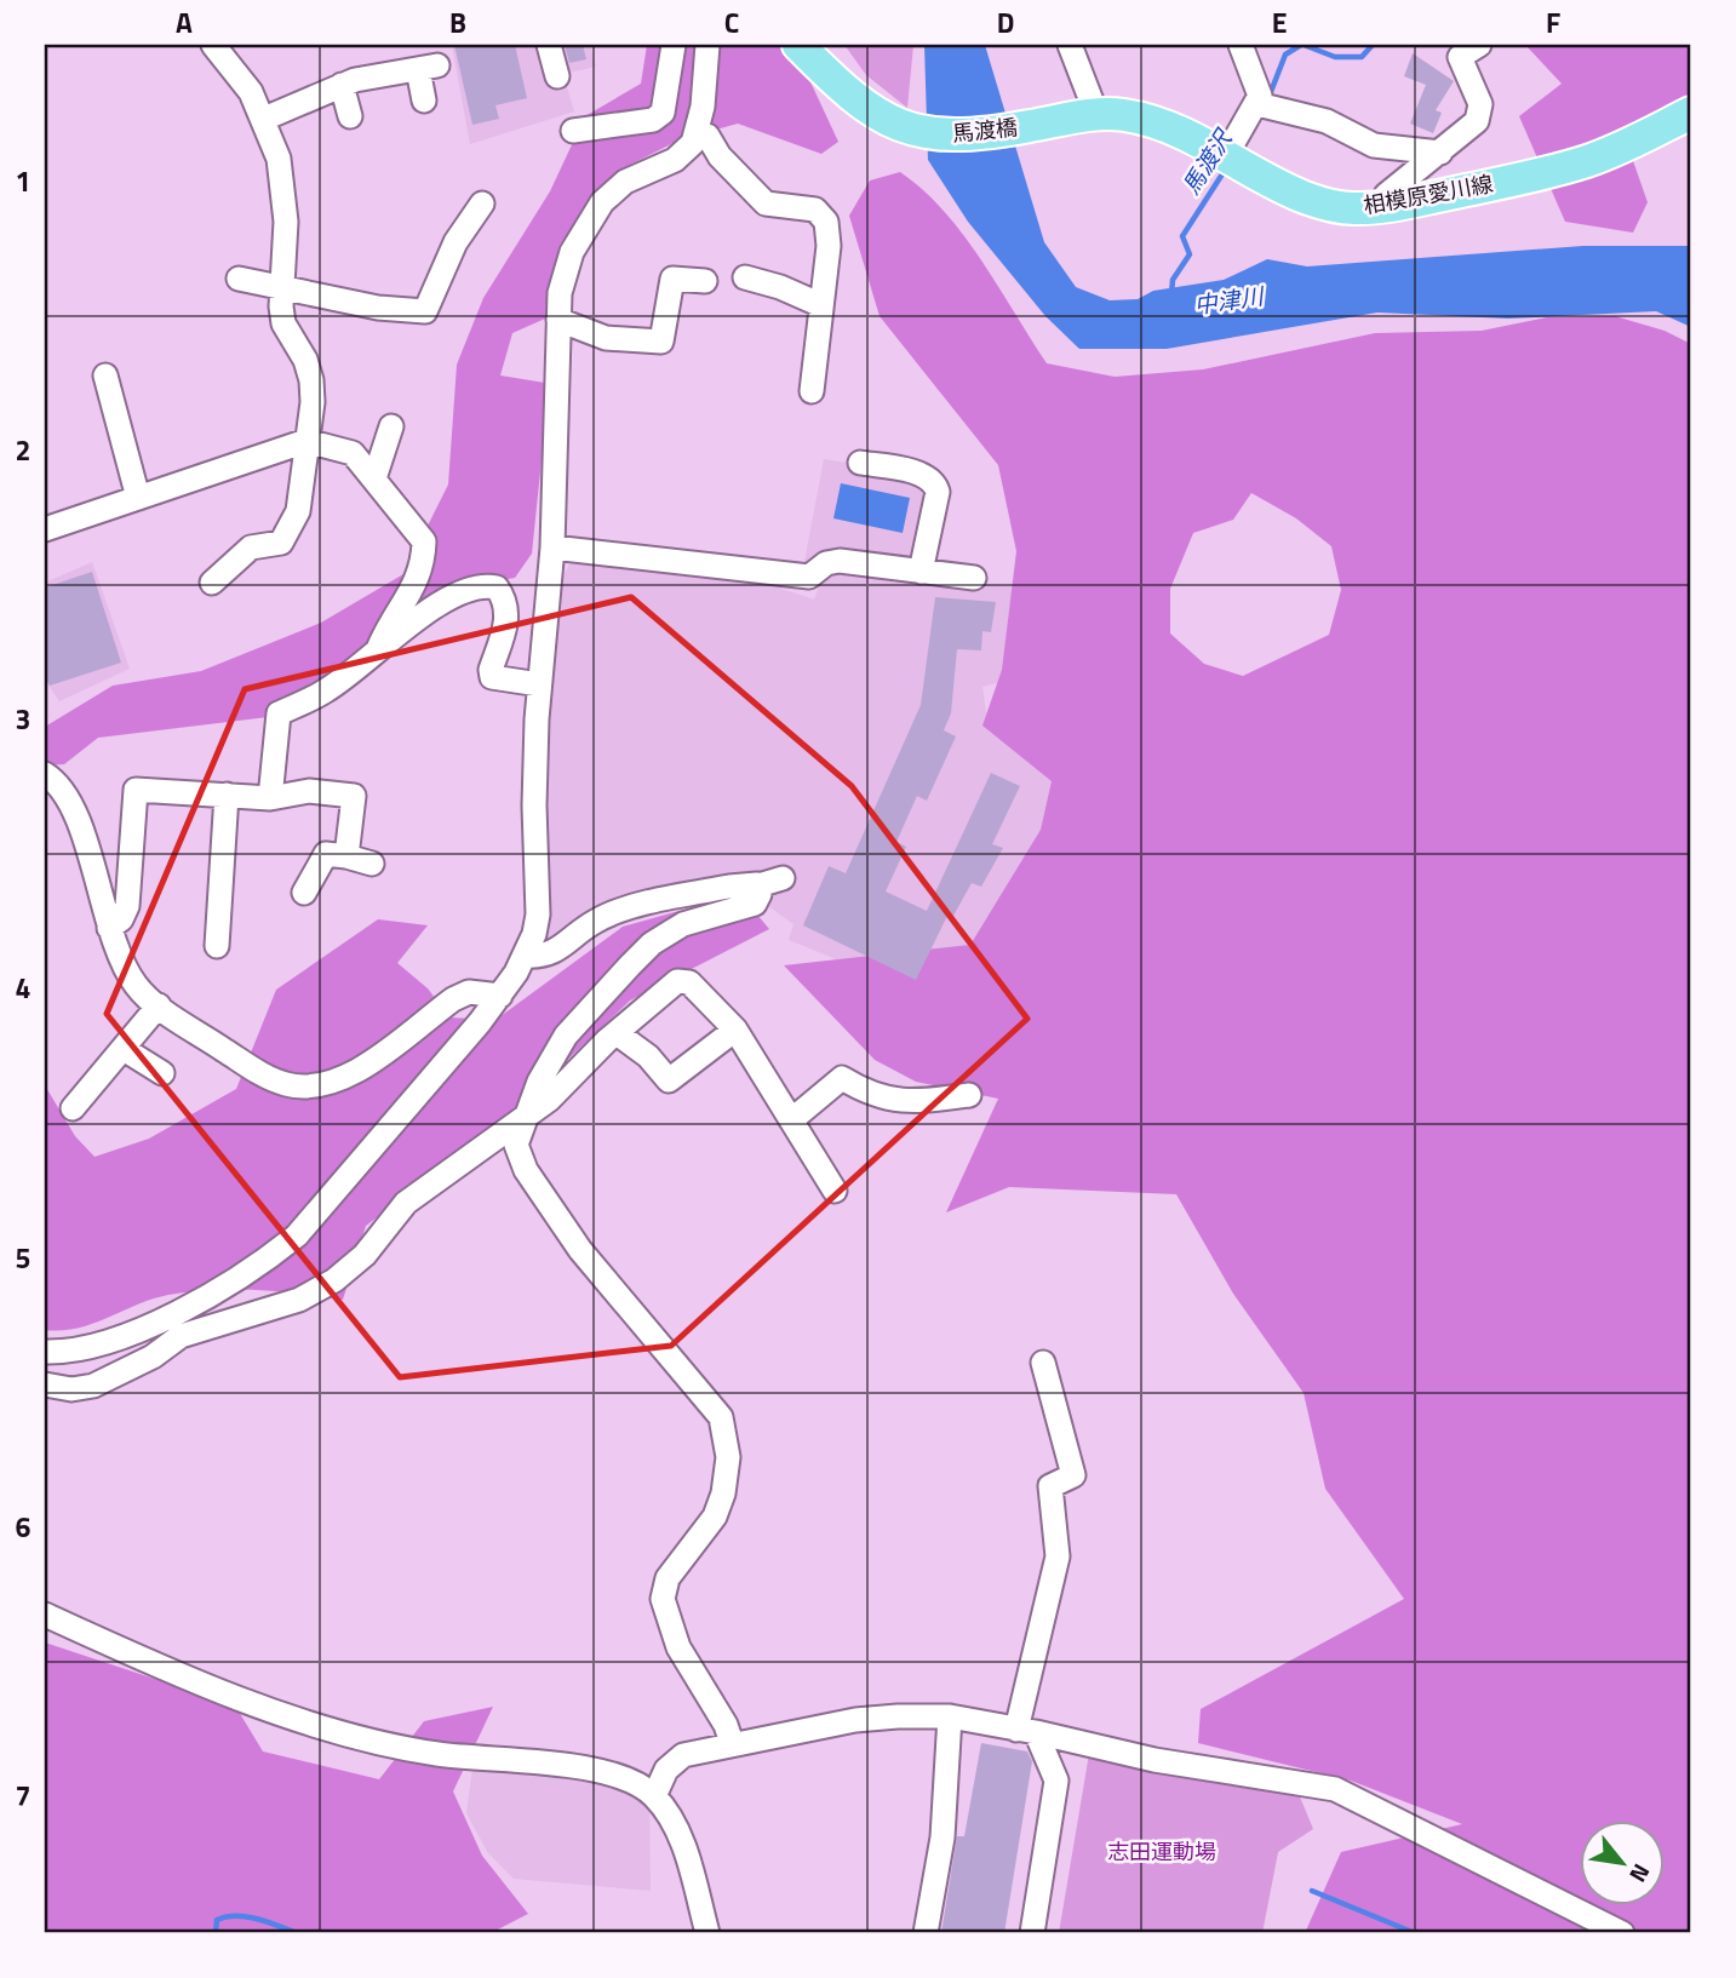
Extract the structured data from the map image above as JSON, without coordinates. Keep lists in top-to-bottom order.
{
  "streets": {
    "main road": ["馬渡橋", "相模原愛川線"]
  },
  "crossings": [
    ["馬渡橋", "相模原愛川線"]
  ],
  "water": ["馬渡沢", "中津川"],
  "parks": ["志田運動場"],
  "north": "bottom right",
  "grid": {
    "columns": [
      "A",
      "B",
      "C",
      "D",
      "E",
      "F"
    ],
    "rows": [
      "1",
      "2",
      "3",
      "4",
      "5",
      "6",
      "7"
    ]
  }
}
